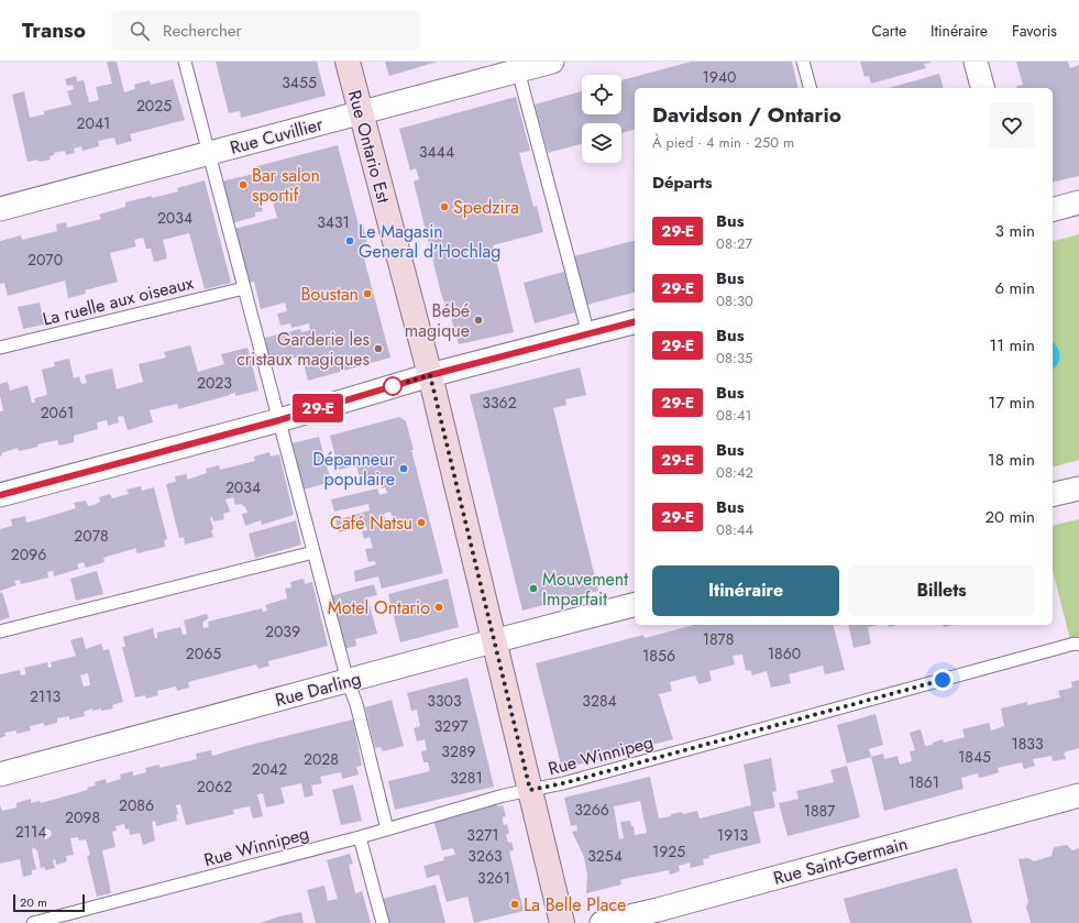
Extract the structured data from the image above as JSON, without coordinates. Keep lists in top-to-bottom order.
{
  "streets": {
    "main road": ["Rue Ontario Est"],
    "street": ["Rue Cuvillier", "Rue Darling", "Rue Saint-Germain"],
    "lane": ["La ruelle aux oiseaux", "Rue Winnipeg"]
  },
  "crossings": [
    ["Rue Cuvillier", "Rue Ontario Est"],
    ["Rue Ontario Est", "Rue Darling"],
    ["Rue Ontario Est", "Rue Winnipeg"]
  ],
  "places": [
    "Bar salon sportif",
    "Spedzira",
    "Le Magasin General d'Hochlag",
    "Boustan",
    "Bébé magique",
    "Garderie les cristaux magiques",
    "Dépanneur populaire",
    "Café Natsu",
    "Mouvement Imparfait",
    "Motel Ontario",
    "La Belle Place"
  ],
  "lines": ["bus line 29-E"],
  "house_numbers": [
    "1940",
    "3455",
    "2025",
    "2041",
    "3444",
    "2034",
    "3431",
    "2070",
    "2023",
    "3362",
    "2061",
    "2034",
    "2078",
    "2096",
    "2039",
    "1878",
    "2065",
    "1860",
    "1856",
    "2113",
    "3303",
    "3284",
    "3297",
    "1833",
    "3289",
    "1845",
    "2028",
    "2042",
    "3281",
    "1861",
    "2062",
    "2086",
    "3266",
    "1887",
    "2098",
    "2114",
    "3271",
    "1913",
    "1925",
    "3263",
    "3254",
    "3261"
  ],
  "scale_bar": "20 m",
  "page": {
    "header": "Transo",
    "search": "Rechercher",
    "nav": ["Carte", "Itinéraire", "Favoris"],
    "on_map": "29-E",
    "heading": [
      ["Davidson / Ontario", "À pied · 4 min · 250 m"],
      "Départs"
    ],
    "list": [
      {
        "mark": "29-E",
        "name": "Bus",
        "note": "08:27",
        "value": "3 min"
      },
      {
        "mark": "29-E",
        "name": "Bus",
        "note": "08:30",
        "value": "6 min"
      },
      {
        "mark": "29-E",
        "name": "Bus",
        "note": "08:35",
        "value": "11 min"
      },
      {
        "mark": "29-E",
        "name": "Bus",
        "note": "08:41",
        "value": "17 min"
      },
      {
        "mark": "29-E",
        "name": "Bus",
        "note": "08:42",
        "value": "18 min"
      },
      {
        "mark": "29-E",
        "name": "Bus",
        "note": "08:44",
        "value": "20 min"
      }
    ],
    "buttons": ["Itinéraire", "Billets"],
    "scale": "20 m"
  }
}
